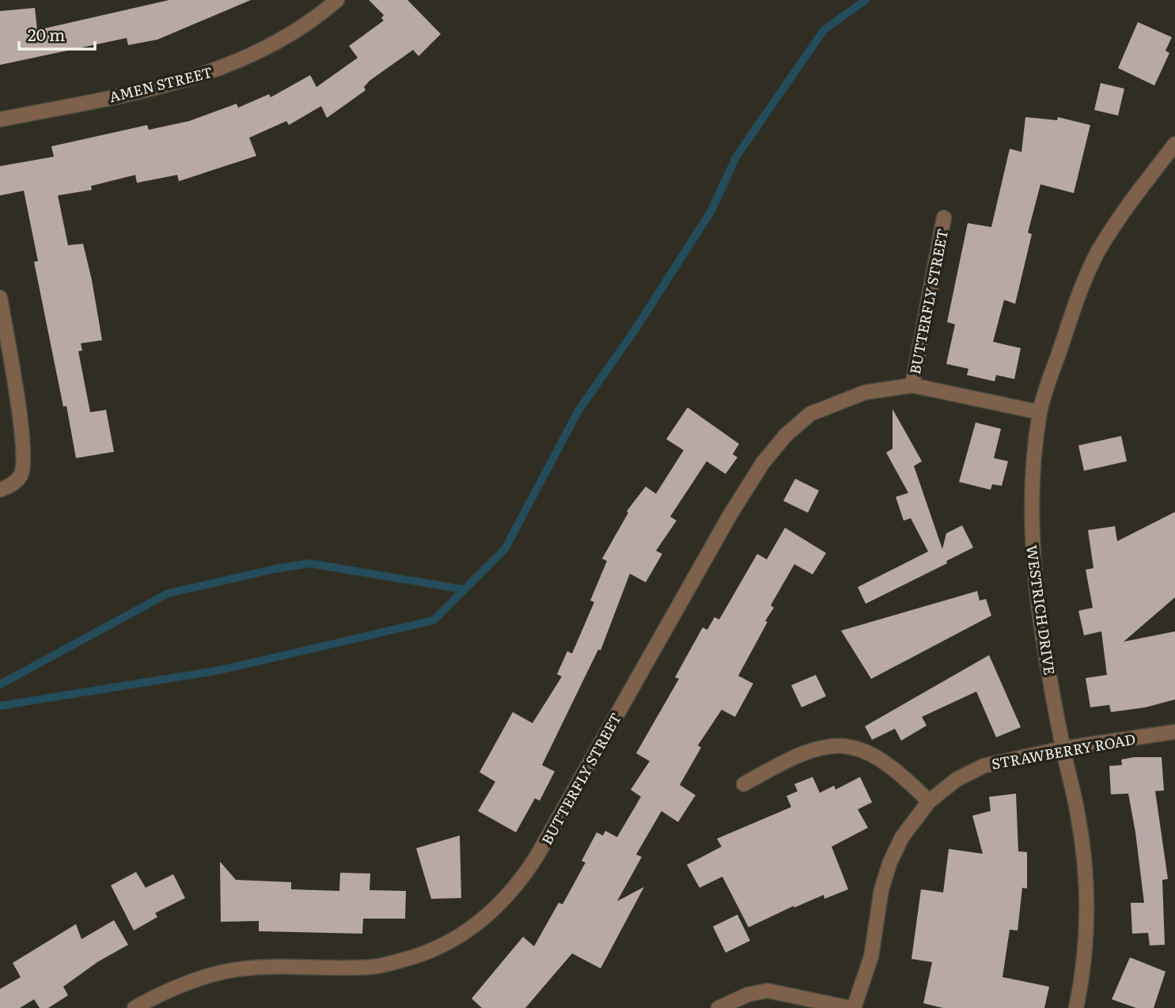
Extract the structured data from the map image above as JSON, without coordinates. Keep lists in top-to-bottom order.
{
  "streets": {
    "street": [
      "AMEN STREET",
      "BUTTERFLY STREET",
      "WESTRICH DRIVE",
      "STRAWBERRY ROAD"
    ]
  },
  "crossings": [
    ["BUTTERFLY STREET", "WESTRICH DRIVE"],
    ["WESTRICH DRIVE", "STRAWBERRY ROAD"]
  ],
  "scale_bar": "20 m"
}
